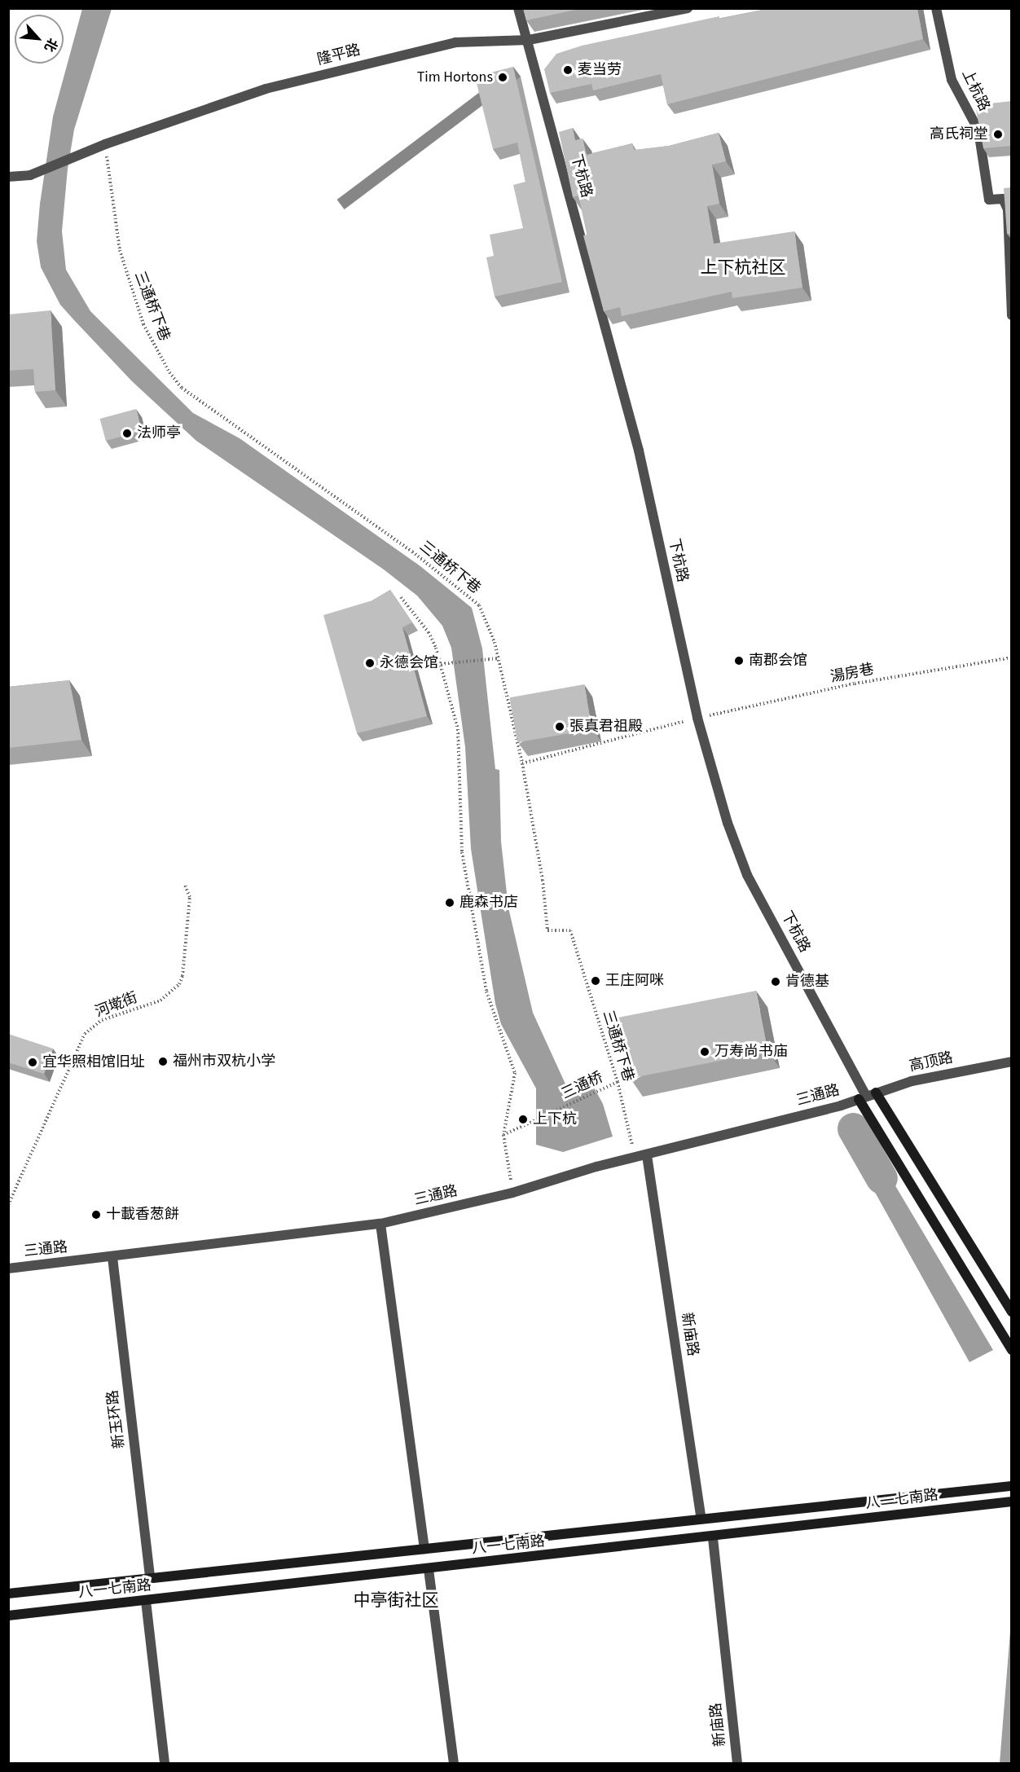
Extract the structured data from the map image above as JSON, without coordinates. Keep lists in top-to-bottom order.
{
  "streets": {
    "main road": ["下杭路", "八一七南路"],
    "street": [
      "隆平路",
      "上杭路",
      "高顶路",
      "三通路",
      "新庙路",
      "新玉环路"
    ],
    "path": [
      "三通桥下巷",
      "湯房巷",
      "河墘街",
      "三通桥"
    ]
  },
  "crossings": [
    ["隆平路", "下杭路"],
    ["隆平路", "三通桥下巷"],
    ["下杭路", "湯房巷"],
    ["下杭路", "高顶路"],
    ["下杭路", "三通路"],
    ["三通桥下巷", "湯房巷"],
    ["三通桥下巷", "三通桥"],
    ["三通桥下巷", "三通路"],
    ["高顶路", "三通路"],
    ["三通路", "新庙路"],
    ["三通路", "新玉环路"],
    ["新庙路", "八一七南路"],
    ["新玉环路", "八一七南路"]
  ],
  "districts": ["上下杭社区", "中亭街社区"],
  "places": [
    "麦当劳",
    "Tim Hortons",
    "高氏祠堂",
    "法师亭",
    "南郡会馆",
    "永德会馆",
    "張真君祖殿",
    "鹿森书店",
    "王庄阿咪",
    "肯德基",
    "万寿尚书庙",
    "福州市双杭小学",
    "宜华照相馆旧址",
    "上下杭",
    "十載香葱餅"
  ],
  "north": "bottom right"
}
